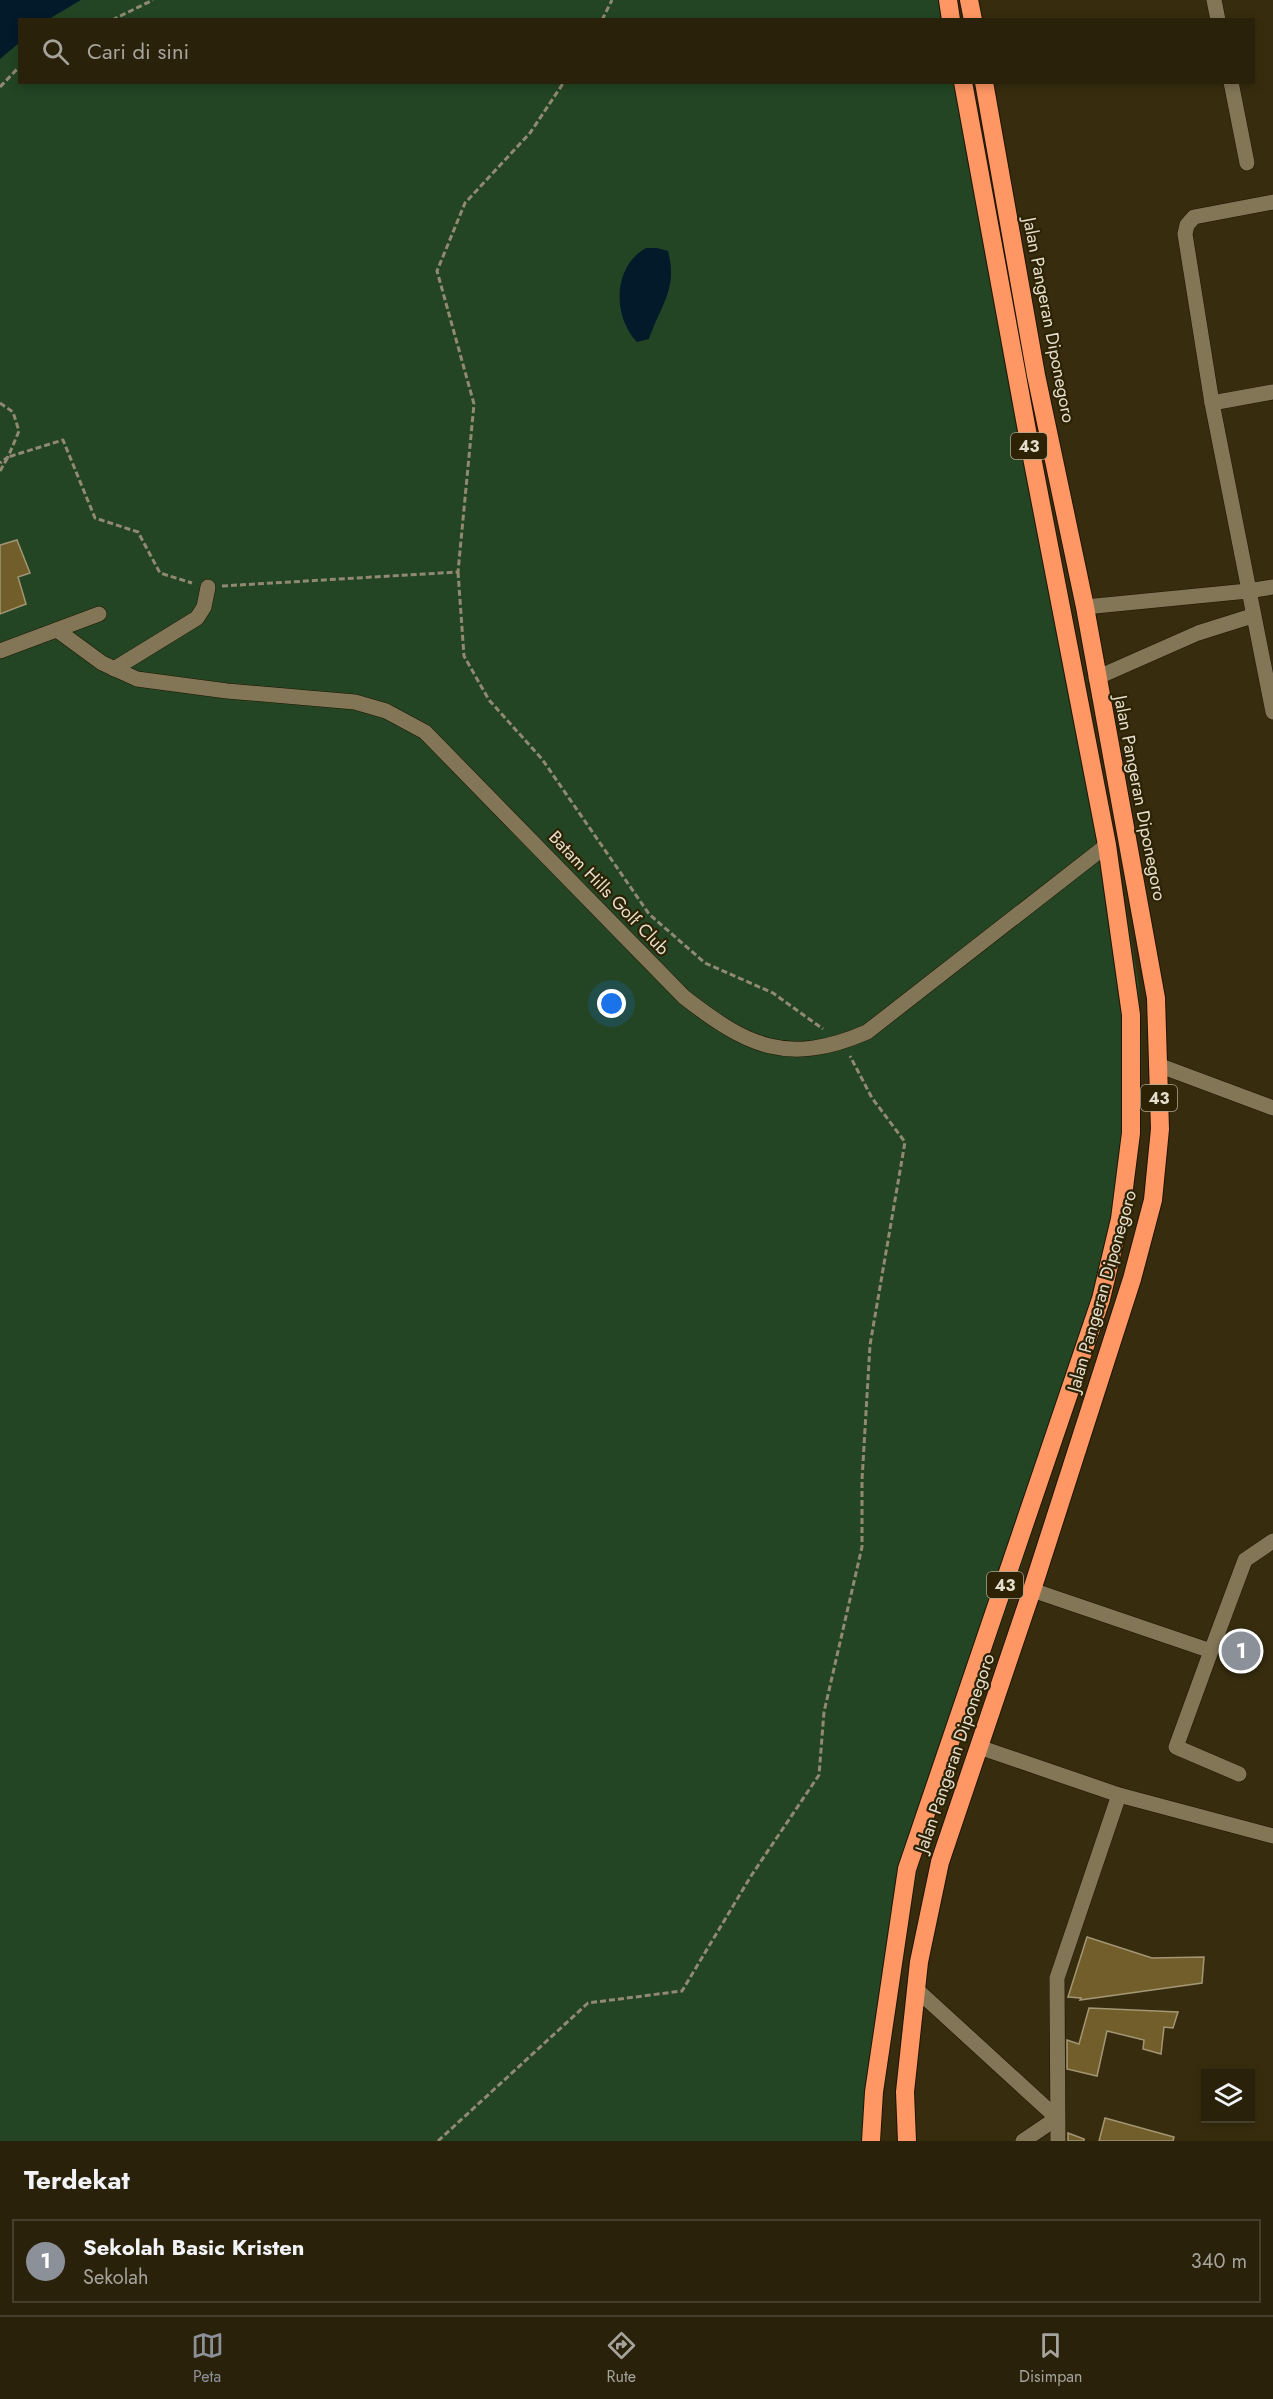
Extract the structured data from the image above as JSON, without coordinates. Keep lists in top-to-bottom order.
{
  "streets": {
    "highway": ["Jalan Pangeran Diponegoro", "43"],
    "street": ["Batam Hills Golf Club"]
  },
  "crossings": [
    ["Jalan Pangeran Diponegoro", "Batam Hills Golf Club"]
  ],
  "page": {
    "search": "Cari di sini",
    "pins": "1",
    "heading": "Terdekat",
    "list": [
      {
        "mark": "1",
        "name": "Sekolah Basic Kristen",
        "note": "Sekolah",
        "value": "340 m"
      }
    ],
    "nav": ["Peta", "Rute", "Disimpan"]
  }
}
